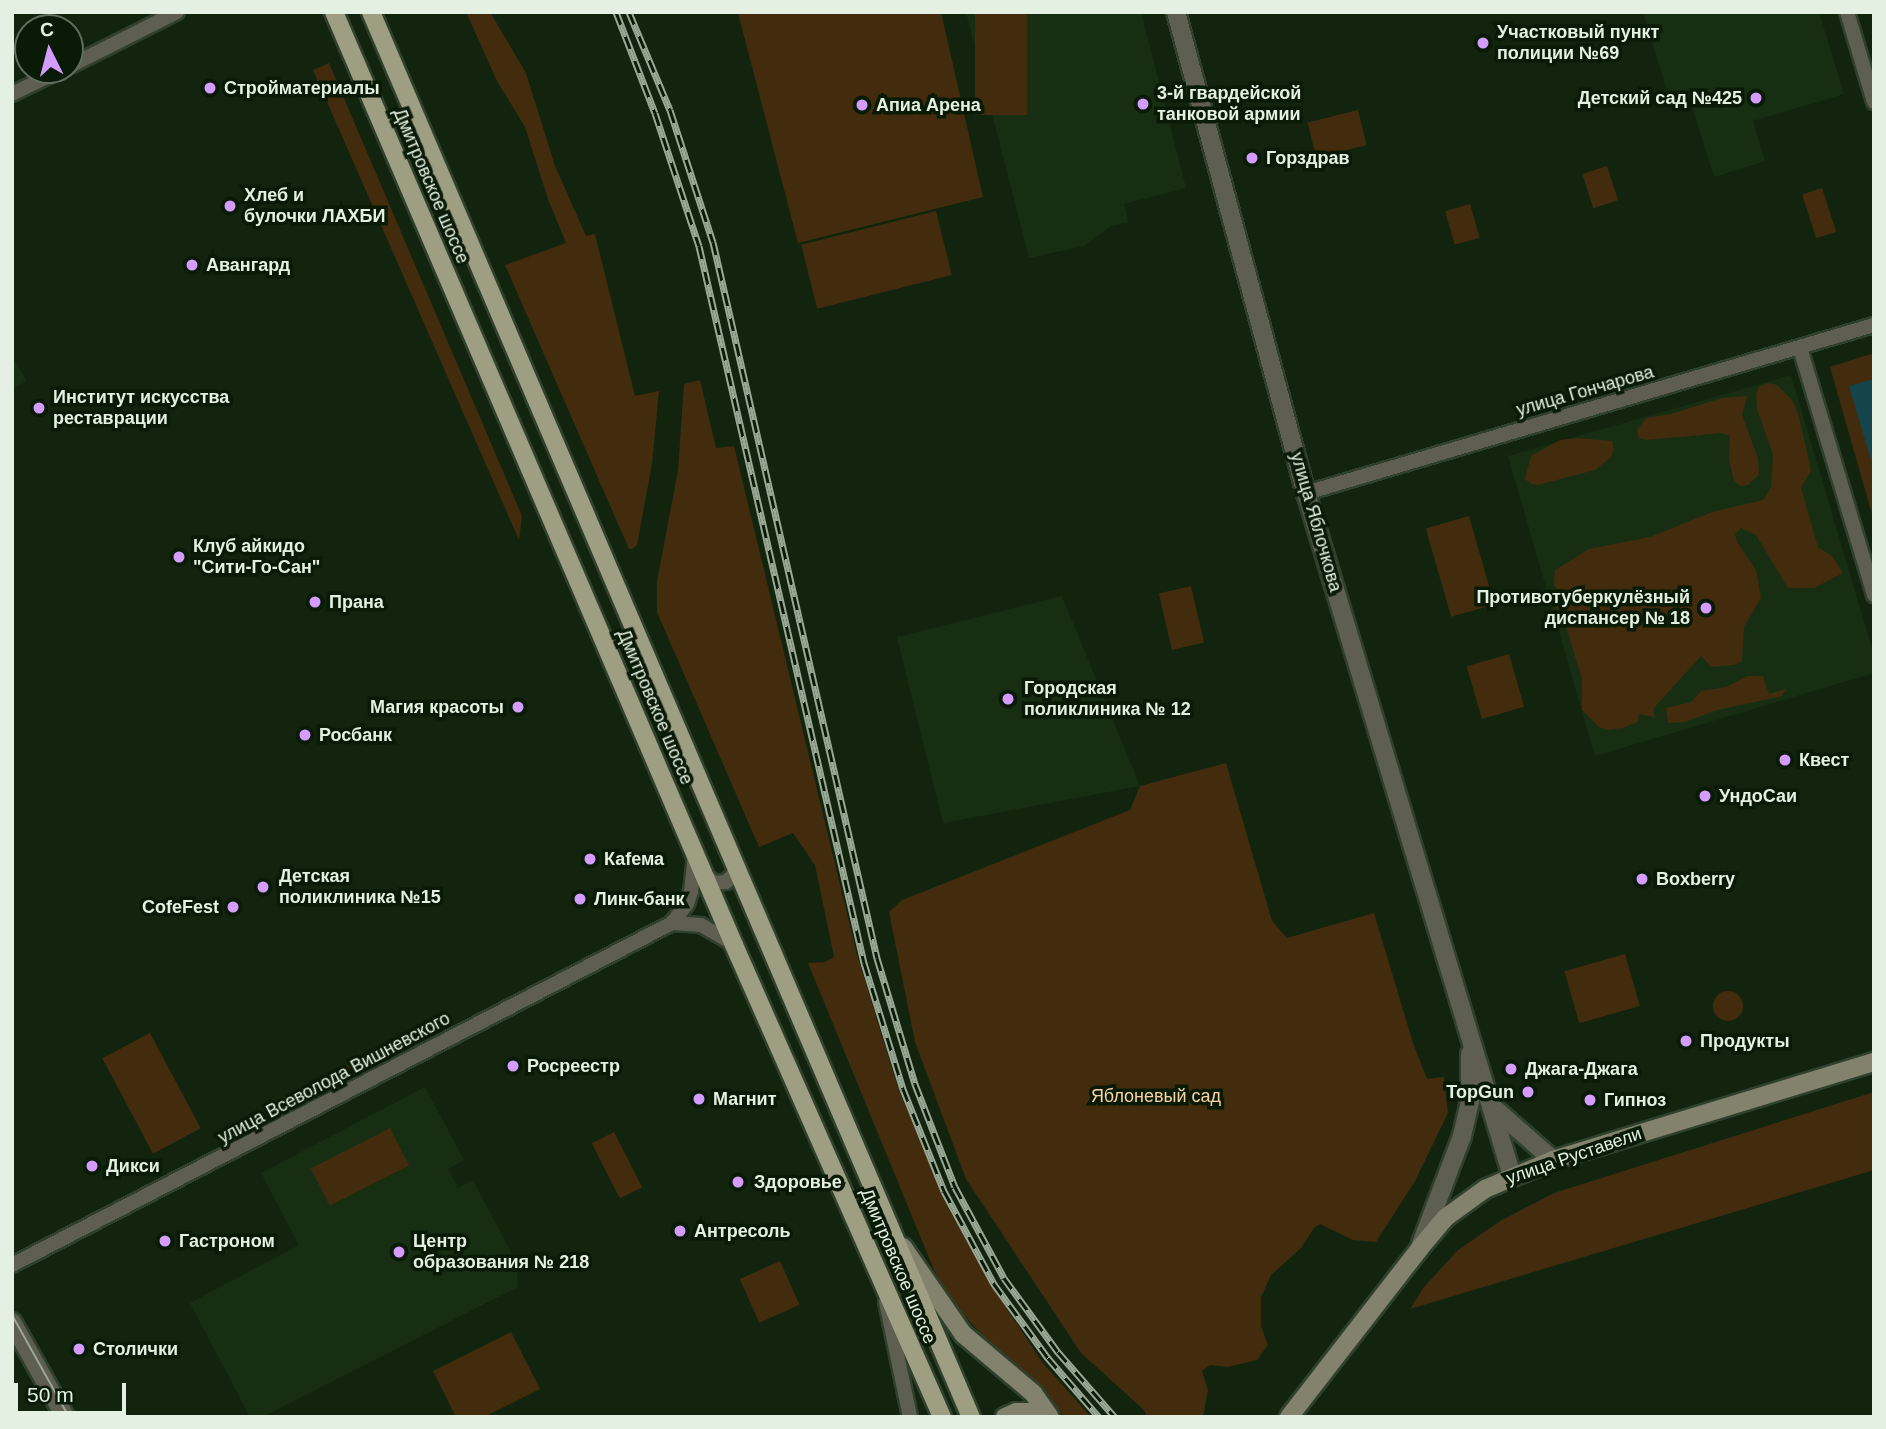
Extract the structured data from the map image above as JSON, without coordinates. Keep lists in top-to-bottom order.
{
  "streets": {
    "main road": ["Дмитровское шоссе", "улица Руставели"],
    "street": ["улица Гончарова", "улица Яблочкова", "улица Всеволода Вишневского"]
  },
  "crossings": [
    ["улица Гончарова", "улица Яблочкова"]
  ],
  "parks": ["Яблоневый сад"],
  "places": [
    "Участковый пункт полиции №69",
    "Стройматериалы",
    "Детский сад №425",
    "3-й гвардейской танковой армии",
    "Апиа Арена",
    "Горздрав",
    "Хлеб и булочки ЛАХБИ",
    "Авангард",
    "Институт искусства реставрации",
    "Клуб айкидо \"Сити-Го-Сан\"",
    "Прана",
    "Противотуберкулёзный диспансер № 18",
    "Городская поликлиника № 12",
    "Магия красоты",
    "Росбанк",
    "Квест",
    "УндоСаи",
    "Каfема",
    "Boxberry",
    "Детская поликлиника №15",
    "Линк-банк",
    "CofeFest",
    "Продукты",
    "Росреестр",
    "Джага-Джага",
    "TopGun",
    "Магнит",
    "Гипноз",
    "Дикси",
    "Здоровье",
    "Антресоль",
    "Гастроном",
    "Центр образования № 218",
    "Столички"
  ],
  "scale_bar": "50 m",
  "north": "top"
}
